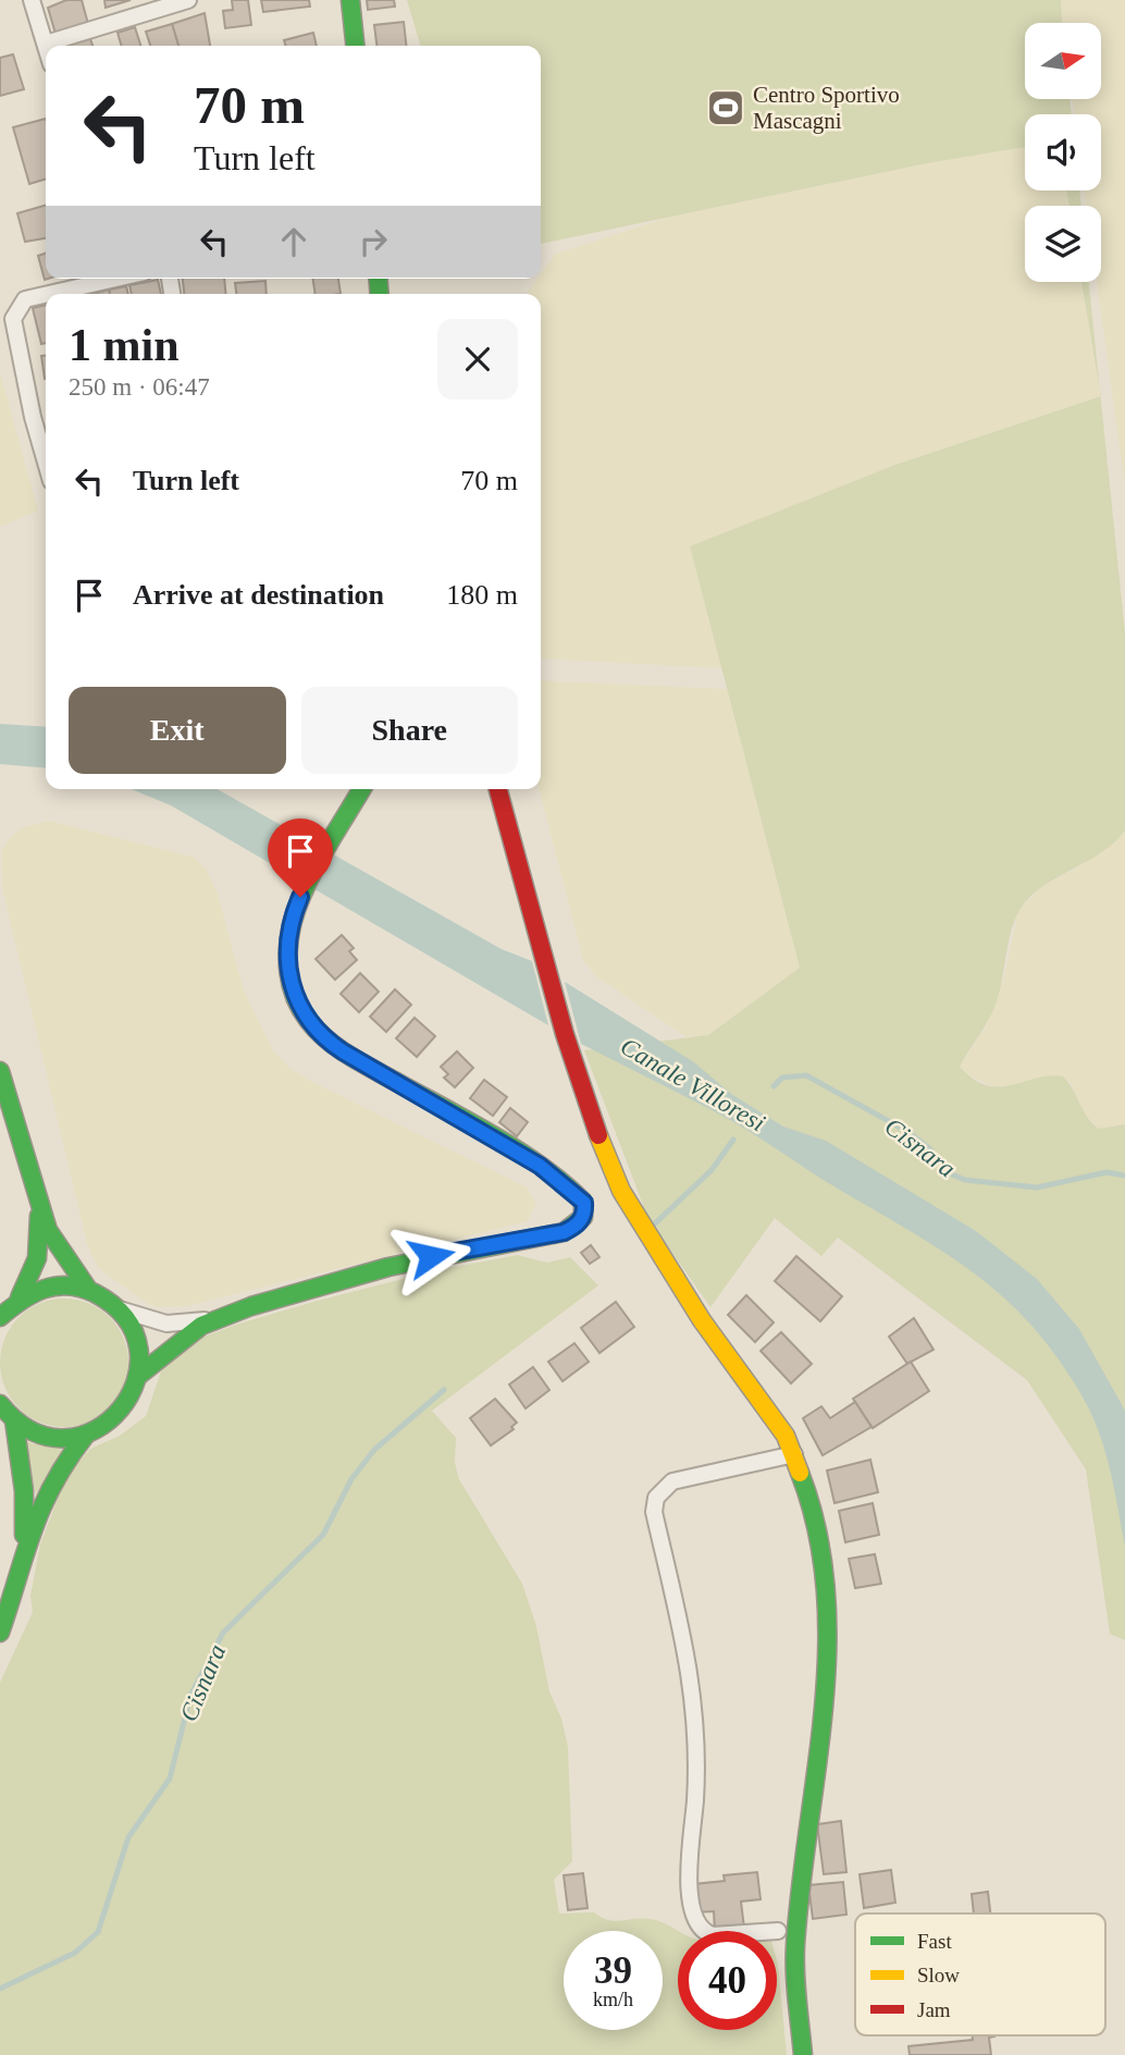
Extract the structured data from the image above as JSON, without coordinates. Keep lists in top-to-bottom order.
{
  "water": ["Canale Villoresi", "Cisnara"],
  "places": {
    "sports": ["Centro Sportivo Mascagni"]
  },
  "legend": ["Fast", "Slow", "Jam"],
  "north": "right",
  "page": {
    "turn": ["70 m", "Turn left"],
    "heading": ["1 min", "250 m · 06:47"],
    "list": [
      {
        "name": "Turn left",
        "value": "70 m"
      },
      {
        "name": "Arrive at destination",
        "value": "180 m"
      }
    ],
    "buttons": ["Exit", "Share"],
    "speed": "39 km/h",
    "limit": "40"
  }
}
